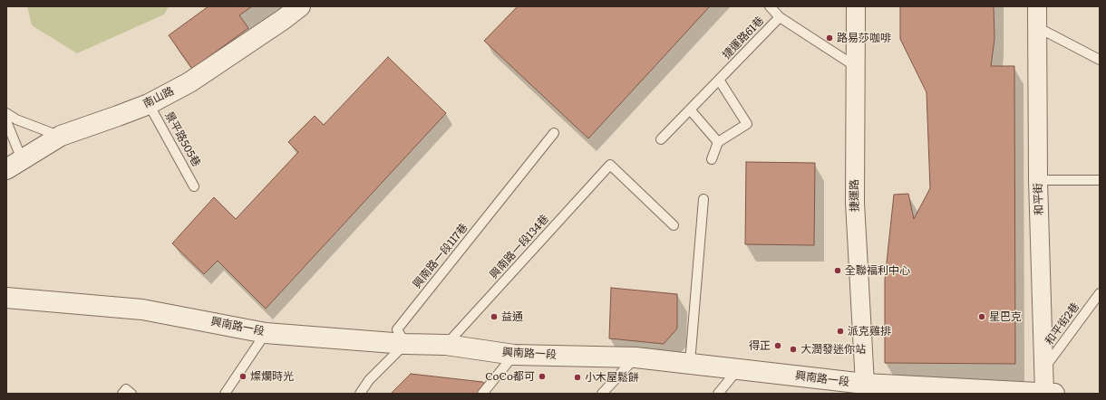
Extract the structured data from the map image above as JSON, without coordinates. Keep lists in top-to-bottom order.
{
  "streets": {
    "street": [
      "南山路",
      "捷運路",
      "和平街",
      "興南路一段"
    ],
    "lane": [
      "捷運路61巷",
      "景平路505巷",
      "興南路一段134巷",
      "興南路一段117巷",
      "和平街2巷"
    ]
  },
  "crossings": [
    ["捷運路61巷", "捷運路"],
    ["南山路", "景平路505巷"],
    ["捷運路", "興南路一段"],
    ["和平街", "和平街2巷"],
    ["和平街", "興南路一段"],
    ["興南路一段134巷", "興南路一段"],
    ["興南路一段117巷", "興南路一段"]
  ],
  "places": [
    "路易莎咖啡",
    "全聯福利中心",
    "益通",
    "星巴克",
    "派克雞排",
    "得正",
    "大潤發迷你站",
    "燦爛時光",
    "CoCo都可",
    "小木屋鬆餅"
  ]
}
